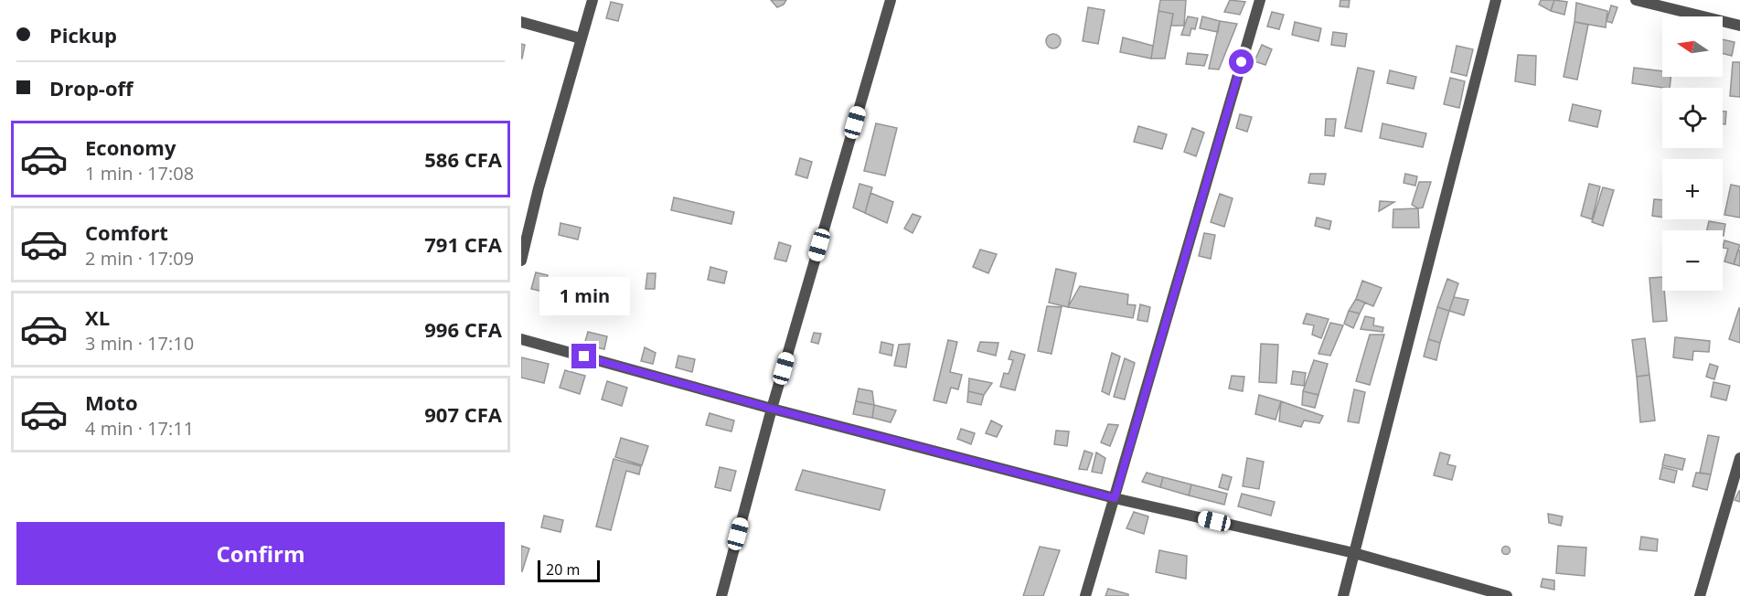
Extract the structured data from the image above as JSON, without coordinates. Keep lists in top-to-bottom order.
{
  "scale_bar": "20 m",
  "north": "left",
  "page": {
    "banner": ["Pickup", "Drop-off"],
    "map_buttons": ["+", "−"],
    "list": [
      {
        "name": "Economy",
        "note": "1 min · 17:08",
        "value": "586 CFA"
      },
      {
        "name": "Comfort",
        "note": "2 min · 17:09",
        "value": "791 CFA"
      },
      {
        "name": "XL",
        "note": "3 min · 17:10",
        "value": "996 CFA"
      },
      {
        "name": "Moto",
        "note": "4 min · 17:11",
        "value": "907 CFA"
      }
    ],
    "bubble": "1 min",
    "buttons": "Confirm",
    "scale": "20 m"
  }
}
